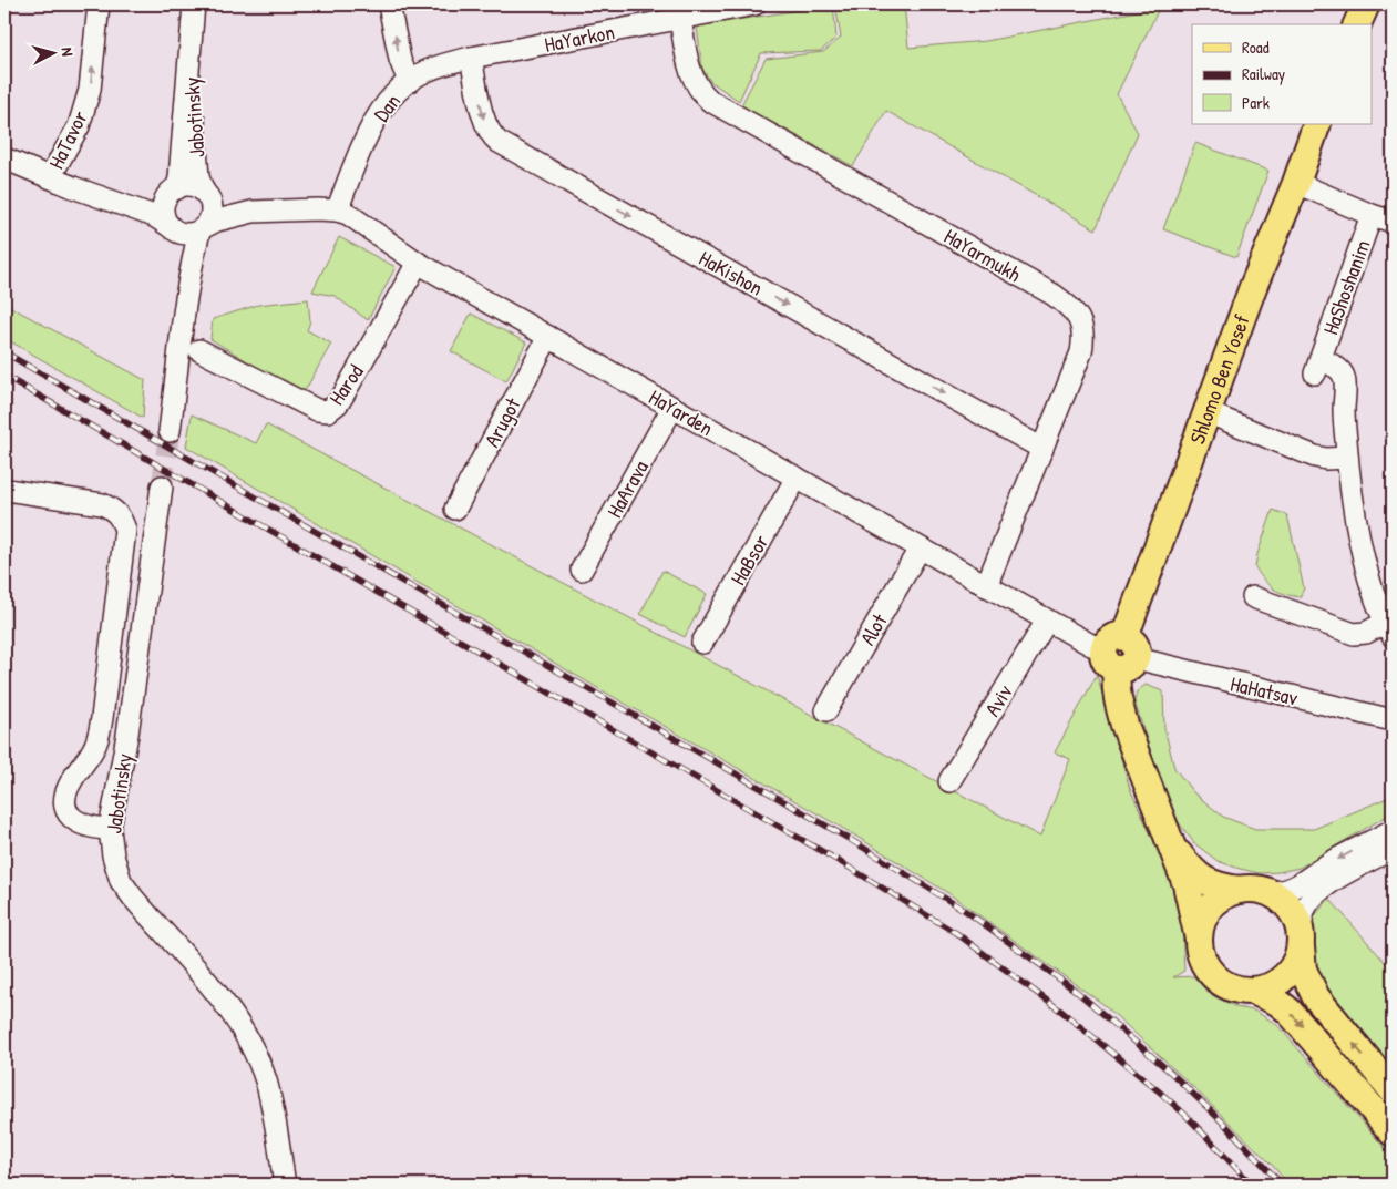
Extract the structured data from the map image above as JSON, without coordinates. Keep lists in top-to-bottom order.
{
  "streets": {
    "main road": ["Shlomo Ben Yosef"],
    "street": [
      "HaYarkon",
      "Dan",
      "Jabotinsky",
      "HaTavor",
      "HaYarmukh",
      "HaKishon",
      "HaShoshanim",
      "Harod",
      "HaYarden",
      "Arugot",
      "HaArava",
      "HaBsor",
      "Alot",
      "HaHatsav",
      "Aviv"
    ]
  },
  "crossings": [
    ["HaYarkon", "Dan"],
    ["HaYarkon", "HaYarmukh"],
    ["HaYarkon", "HaKishon"],
    ["Dan", "HaYarden"],
    ["Jabotinsky", "HaYarden"],
    ["HaYarmukh", "HaKishon"],
    ["HaYarmukh", "HaYarden"],
    ["Shlomo Ben Yosef", "HaYarden"],
    ["Shlomo Ben Yosef", "HaHatsav"],
    ["Harod", "HaYarden"],
    ["HaYarden", "Arugot"],
    ["HaYarden", "HaArava"],
    ["HaYarden", "HaBsor"],
    ["HaYarden", "Alot"],
    ["HaYarden", "HaHatsav"],
    ["HaYarden", "Aviv"]
  ],
  "one_way": ["HaKishon"],
  "legend": ["Road", "Railway", "Park"],
  "north": "right"
}
